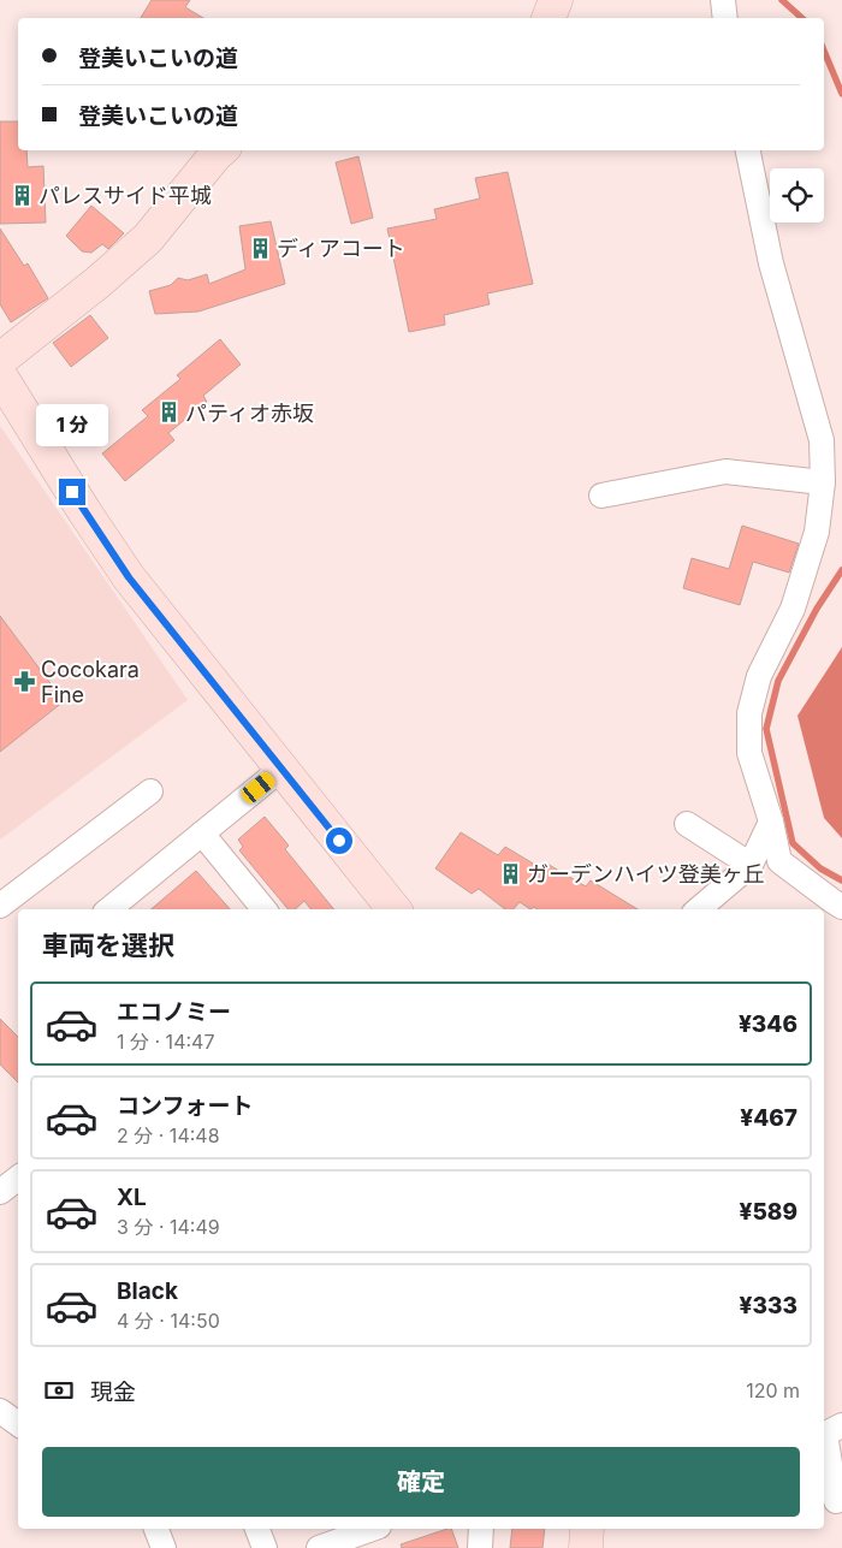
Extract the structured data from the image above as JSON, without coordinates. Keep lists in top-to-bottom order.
{
  "places": {
    "building": [
      "パレスサイド平城",
      "ディアコート",
      "パティオ赤坂",
      "ガーデンハイツ登美ヶ丘"
    ],
    "pharmacy": ["Cocokara Fine"]
  },
  "page": {
    "banner": ["登美いこいの道", "登美いこいの道"],
    "bubble": "1 分",
    "heading": "車両を選択",
    "list": [
      {
        "name": "エコノミー",
        "note": "1 分 · 14:47",
        "value": "¥346"
      },
      {
        "name": "コンフォート",
        "note": "2 分 · 14:48",
        "value": "¥467"
      },
      {
        "name": "XL",
        "note": "3 分 · 14:49",
        "value": "¥589"
      },
      {
        "name": "Black",
        "note": "4 分 · 14:50",
        "value": "¥333"
      }
    ],
    "pay": ["現金", "120 m"],
    "buttons": "確定"
  }
}
